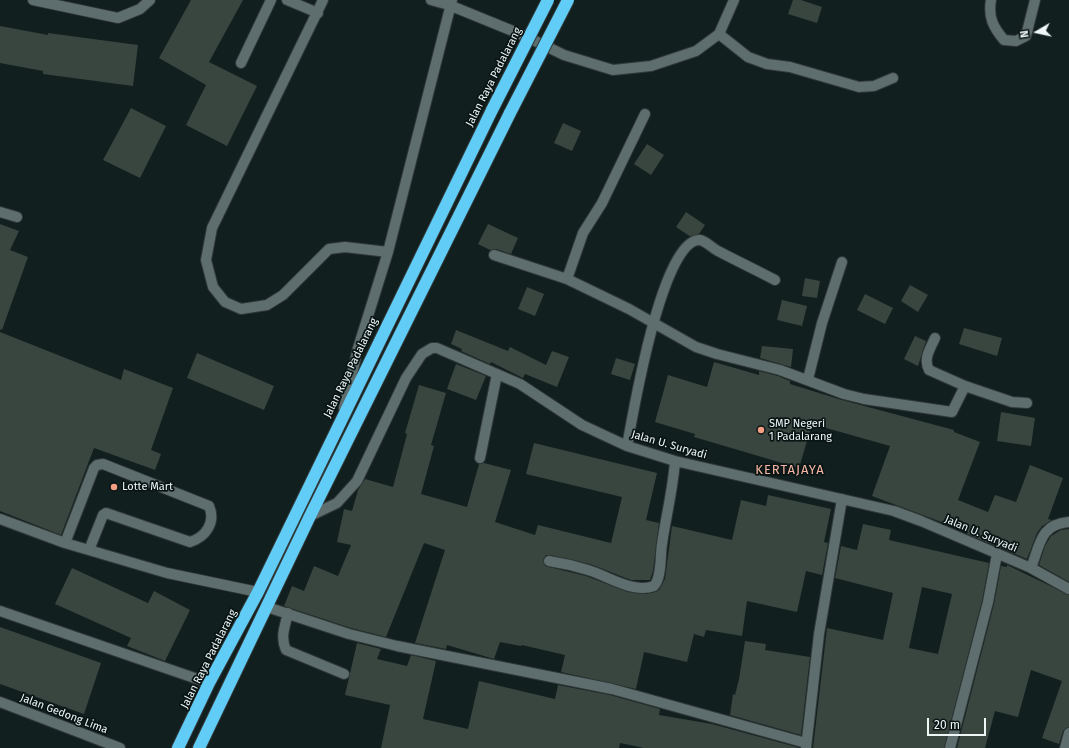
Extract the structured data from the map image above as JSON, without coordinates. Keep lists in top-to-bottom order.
{
  "streets": {
    "highway": ["Jalan Raya Padalarang"],
    "street": ["Jalan U. Suryadi", "Jalan Gedong Lima"]
  },
  "districts": ["KERTAJAYA"],
  "places": ["SMP Negeri 1 Padalarang", "Lotte Mart"],
  "scale_bar": "20 m",
  "north": "left"
}
